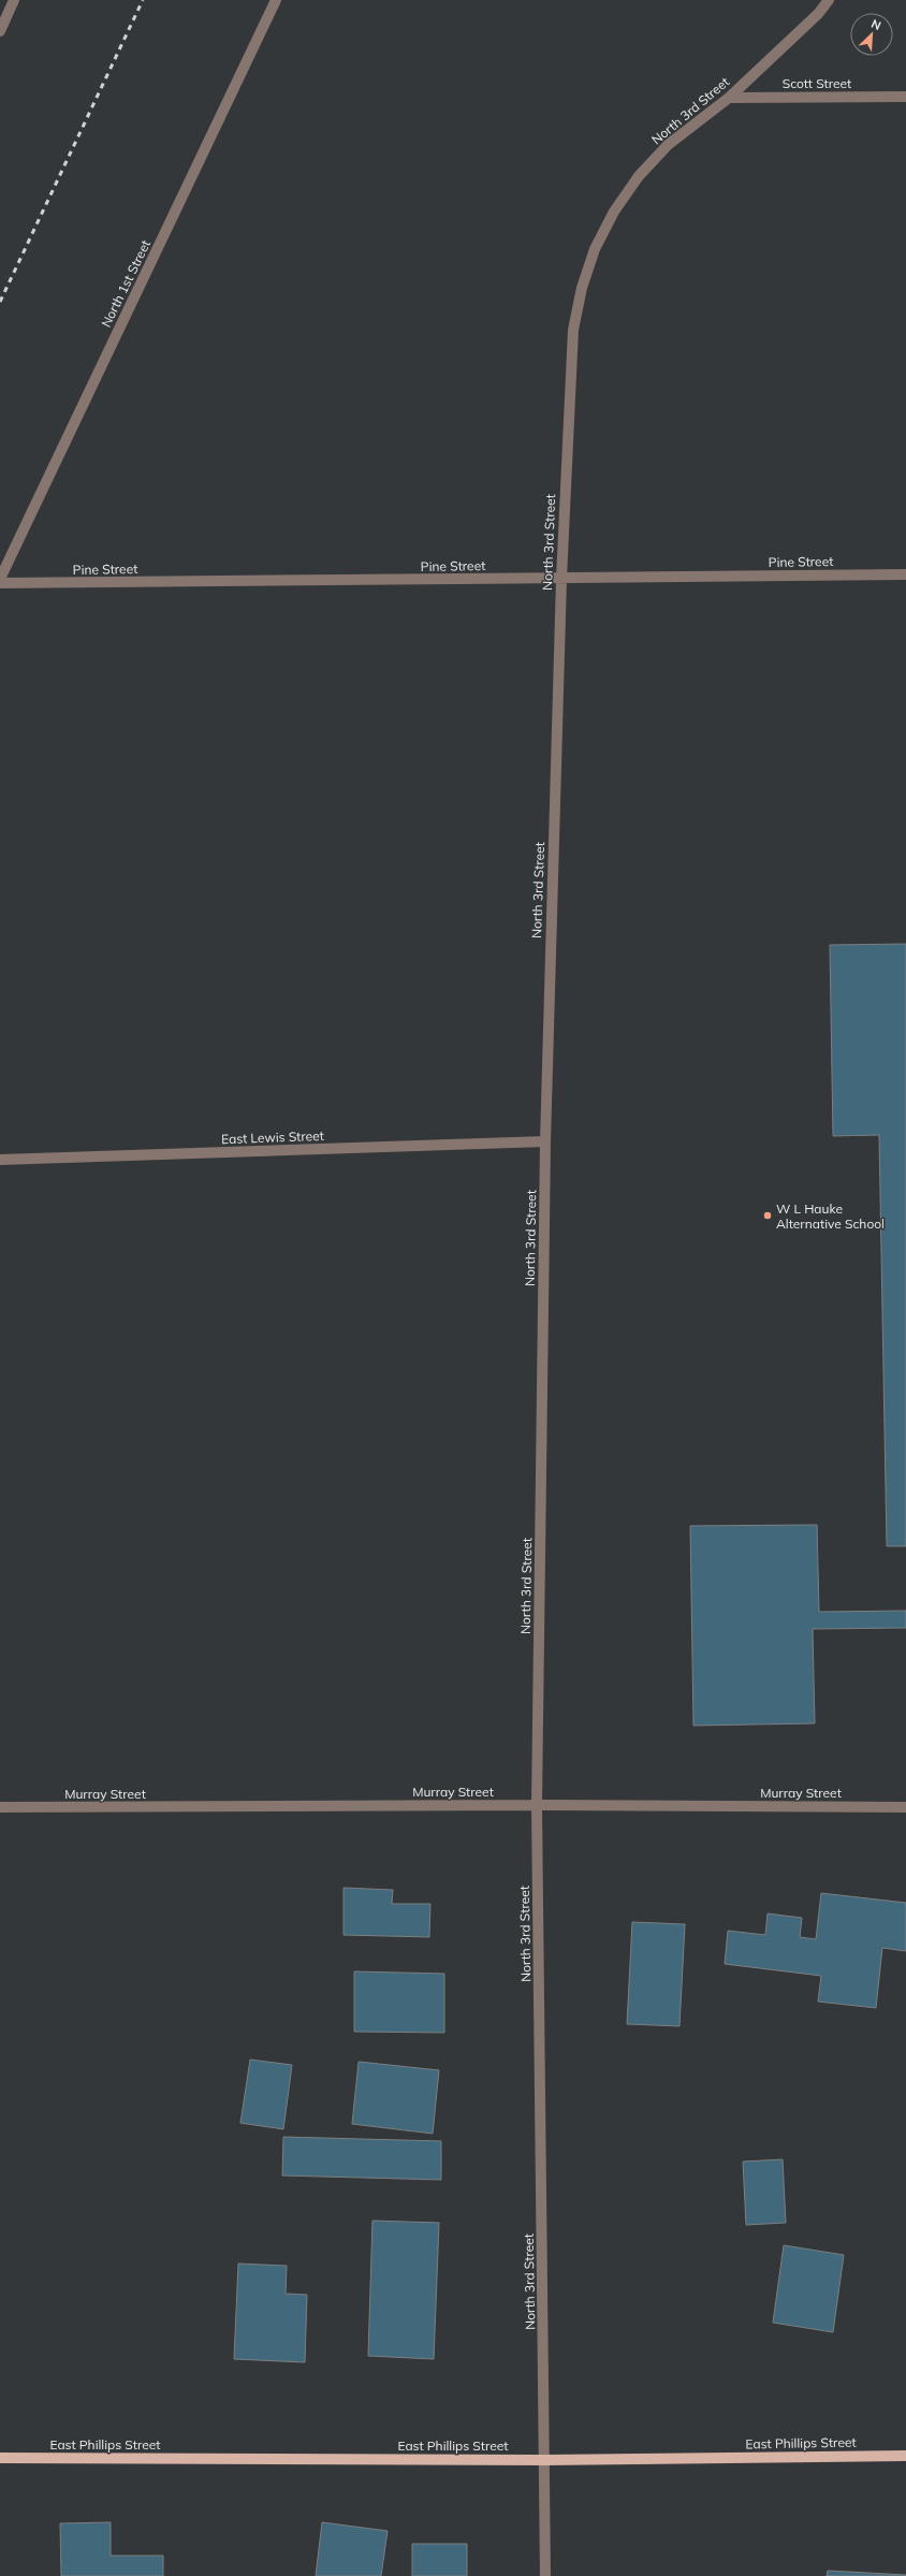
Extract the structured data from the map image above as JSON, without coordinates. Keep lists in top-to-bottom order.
{
  "streets": {
    "main road": ["East Phillips Street"],
    "street": [
      "Scott Street",
      "North 3rd Street",
      "North 1st Street",
      "Pine Street",
      "East Lewis Street",
      "Murray Street"
    ]
  },
  "crossings": [
    ["Scott Street", "North 3rd Street"],
    ["North 3rd Street", "Pine Street"],
    ["North 3rd Street", "East Lewis Street"],
    ["North 3rd Street", "Murray Street"],
    ["North 3rd Street", "East Phillips Street"]
  ],
  "places": ["W L Hauke Alternative School"],
  "north": "top right"
}
